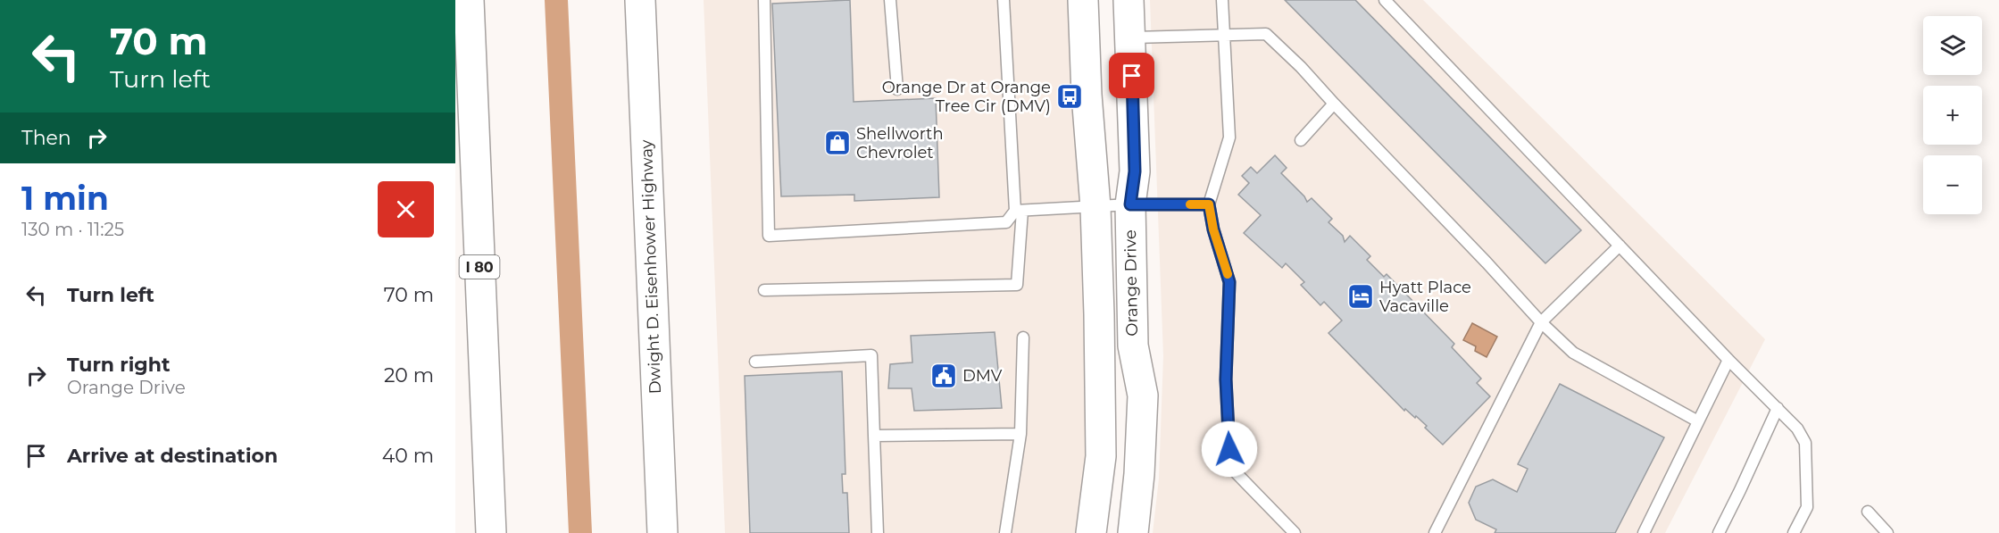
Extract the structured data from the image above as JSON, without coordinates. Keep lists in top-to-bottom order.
{
  "streets": {
    "main road": ["I 80", "Dwight D. Eisenhower Highway", "Orange Drive"]
  },
  "places": {
    "bus stop": ["Orange Dr at Orange Tree Cir (DMV)"],
    "shop": ["Shellworth Chevrolet"],
    "hotel": ["Hyatt Place Vacaville"],
    "public building": ["DMV"]
  },
  "page": {
    "turn": ["70 m", "Turn left"],
    "map_buttons": ["+", "−"],
    "then": "Then",
    "heading": ["1 min", "130 m · 11:25"],
    "list": [
      {
        "name": "Turn left",
        "value": "70 m"
      },
      {
        "name": "Turn right",
        "note": "Orange Drive",
        "value": "20 m"
      },
      {
        "name": "Arrive at destination",
        "value": "40 m"
      }
    ]
  }
}
